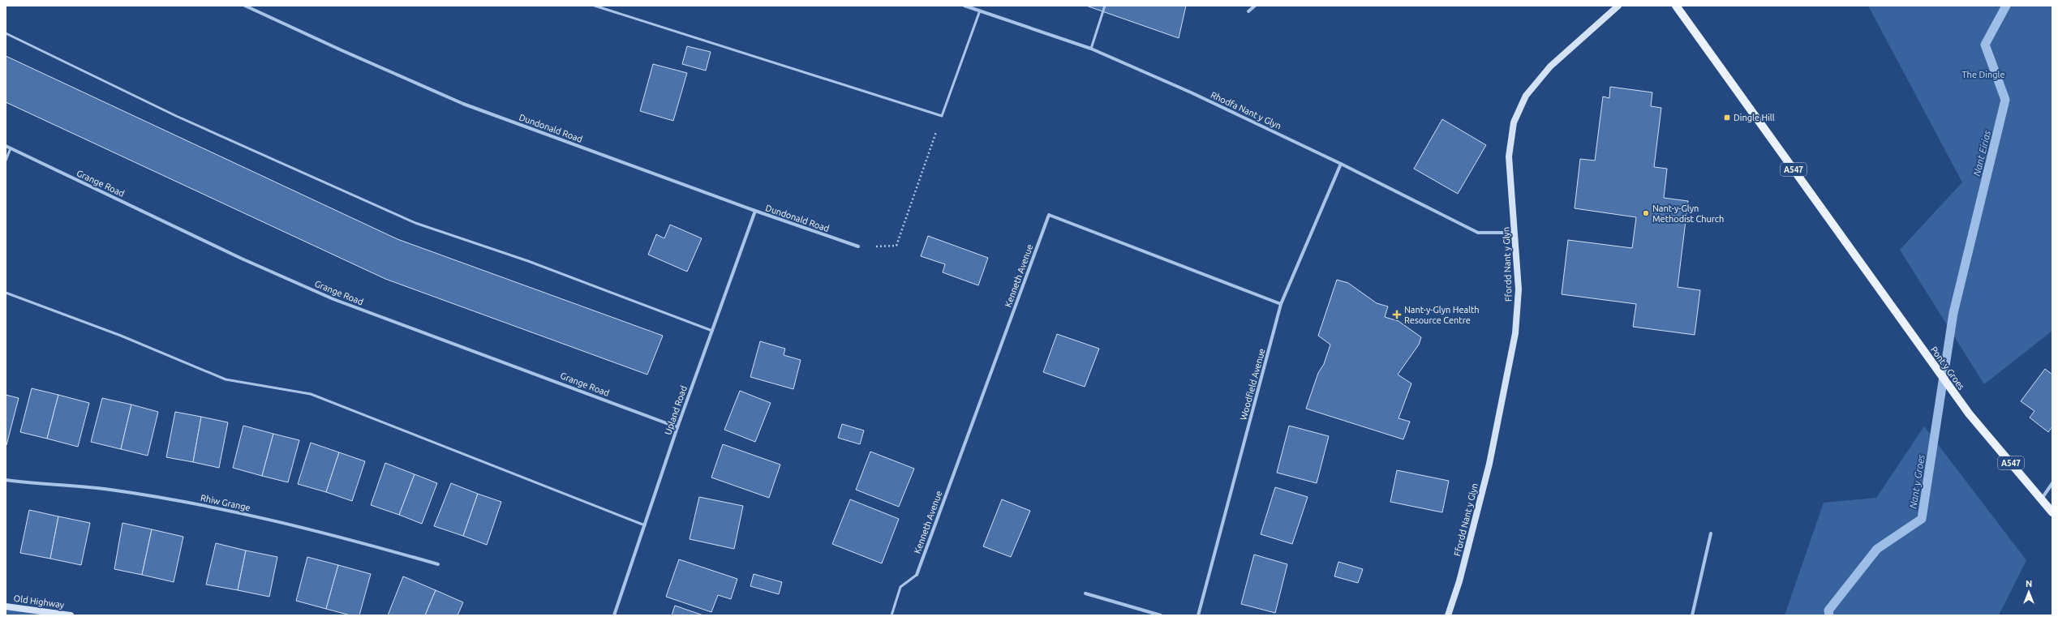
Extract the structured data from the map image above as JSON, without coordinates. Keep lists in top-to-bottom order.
{
  "streets": {
    "main road": ["A547", "Pont y Groes"],
    "street": [
      "Rhodfa Nant y Glyn",
      "Dundonald Road",
      "Grange Road",
      "Ffordd Nant y Glyn",
      "Kenneth Avenue",
      "Woodfield Avenue",
      "Upland Road",
      "Rhiw Grange",
      "Old Highway"
    ]
  },
  "crossings": [
    ["Rhodfa Nant y Glyn", "Ffordd Nant y Glyn"],
    ["Rhodfa Nant y Glyn", "Woodfield Avenue"],
    ["Dundonald Road", "Upland Road"],
    ["A547", "Pont y Groes"],
    ["Grange Road", "Upland Road"],
    ["Kenneth Avenue", "Woodfield Avenue"]
  ],
  "water": ["Nant Eirias", "Nant y Groes"],
  "parks": ["The Dingle"],
  "places": {
    "transit": ["Dingle Hill"],
    "other": ["Nant-y-Glyn Methodist Church"],
    "health": ["Nant-y-Glyn Health Resource Centre"]
  },
  "north": "top"
}
